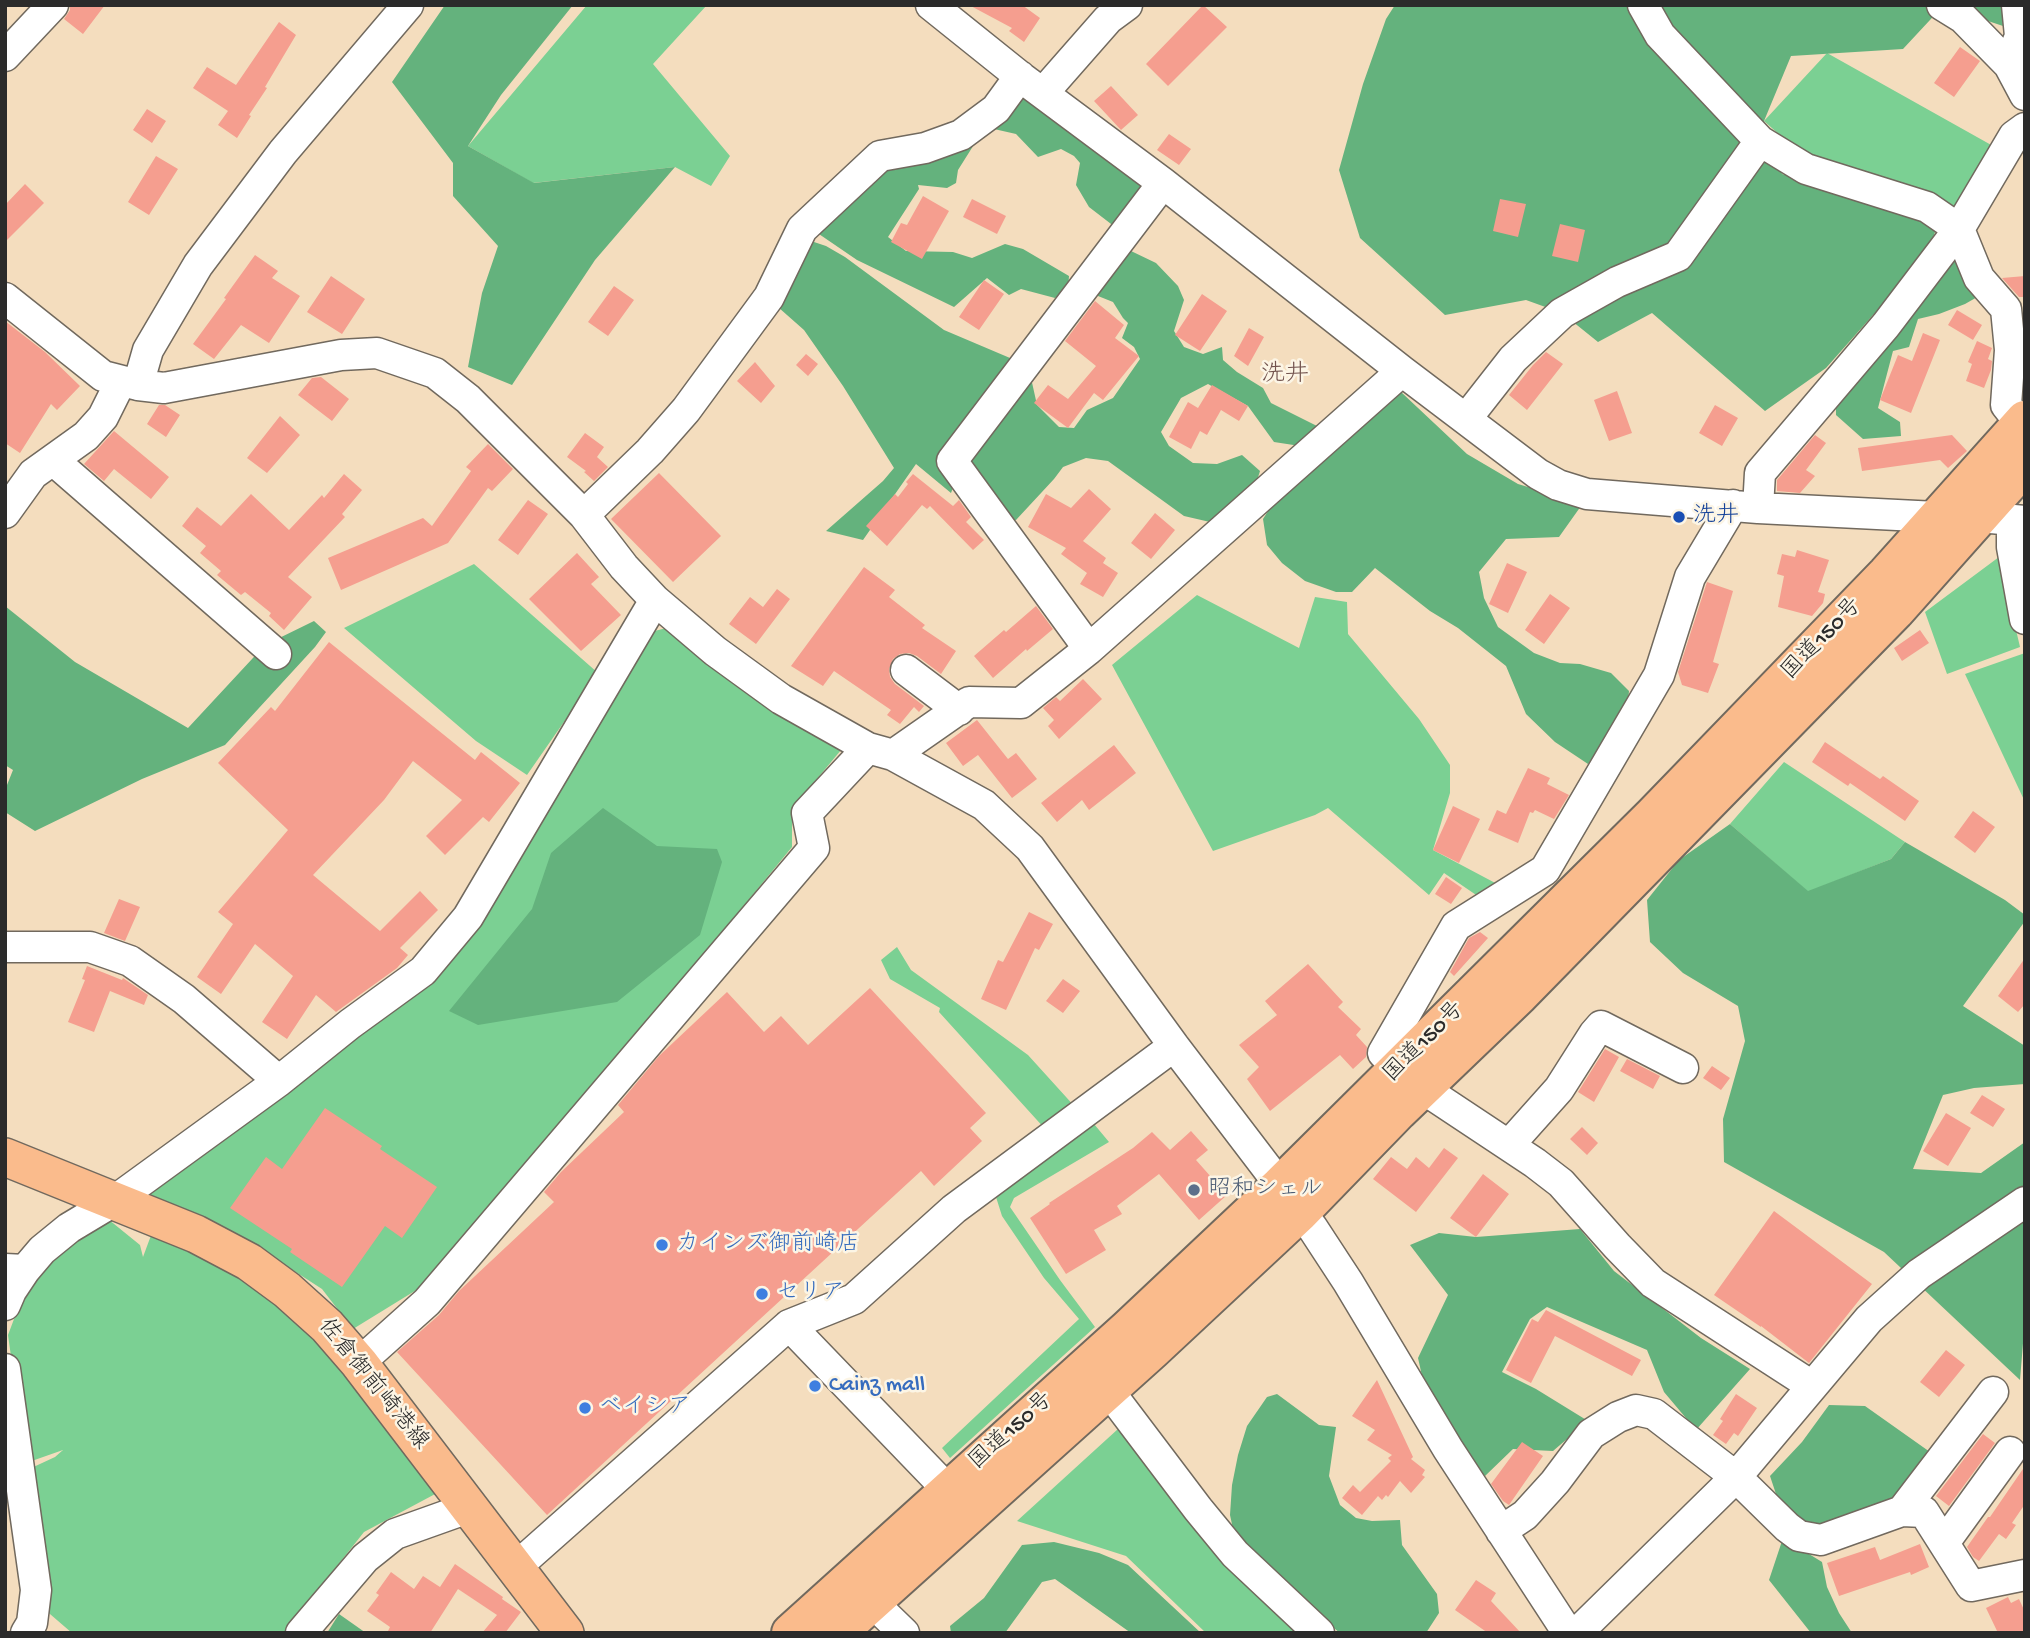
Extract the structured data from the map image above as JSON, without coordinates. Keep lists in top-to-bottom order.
{
  "streets": {
    "highway": ["国道150号"],
    "main road": ["佐倉御前崎港線"]
  },
  "districts": ["洗井"],
  "places": [
    "洗井",
    "昭和シェル",
    "カインズ御前崎店",
    "セリア",
    "Cainz mall",
    "ベイシア"
  ]
}
